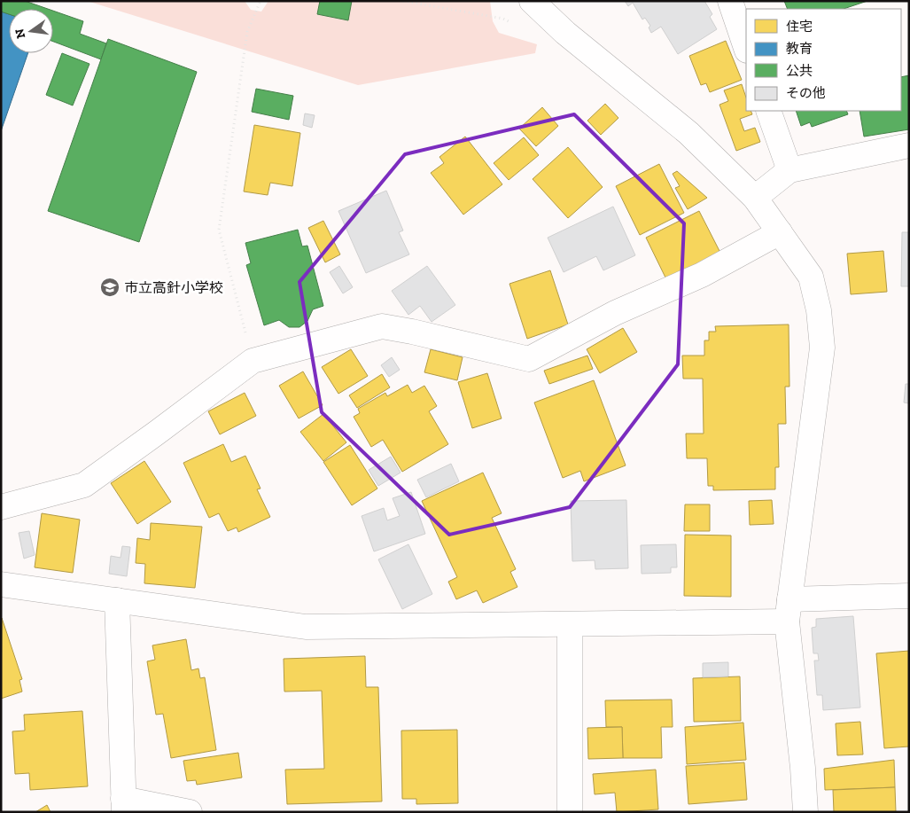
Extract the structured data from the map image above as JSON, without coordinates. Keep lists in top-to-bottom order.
{
  "places": {
    "school or university": ["市立高針小学校"]
  },
  "legend": [
    "住宅",
    "教育",
    "公共",
    "その他"
  ],
  "north": "left"
}
